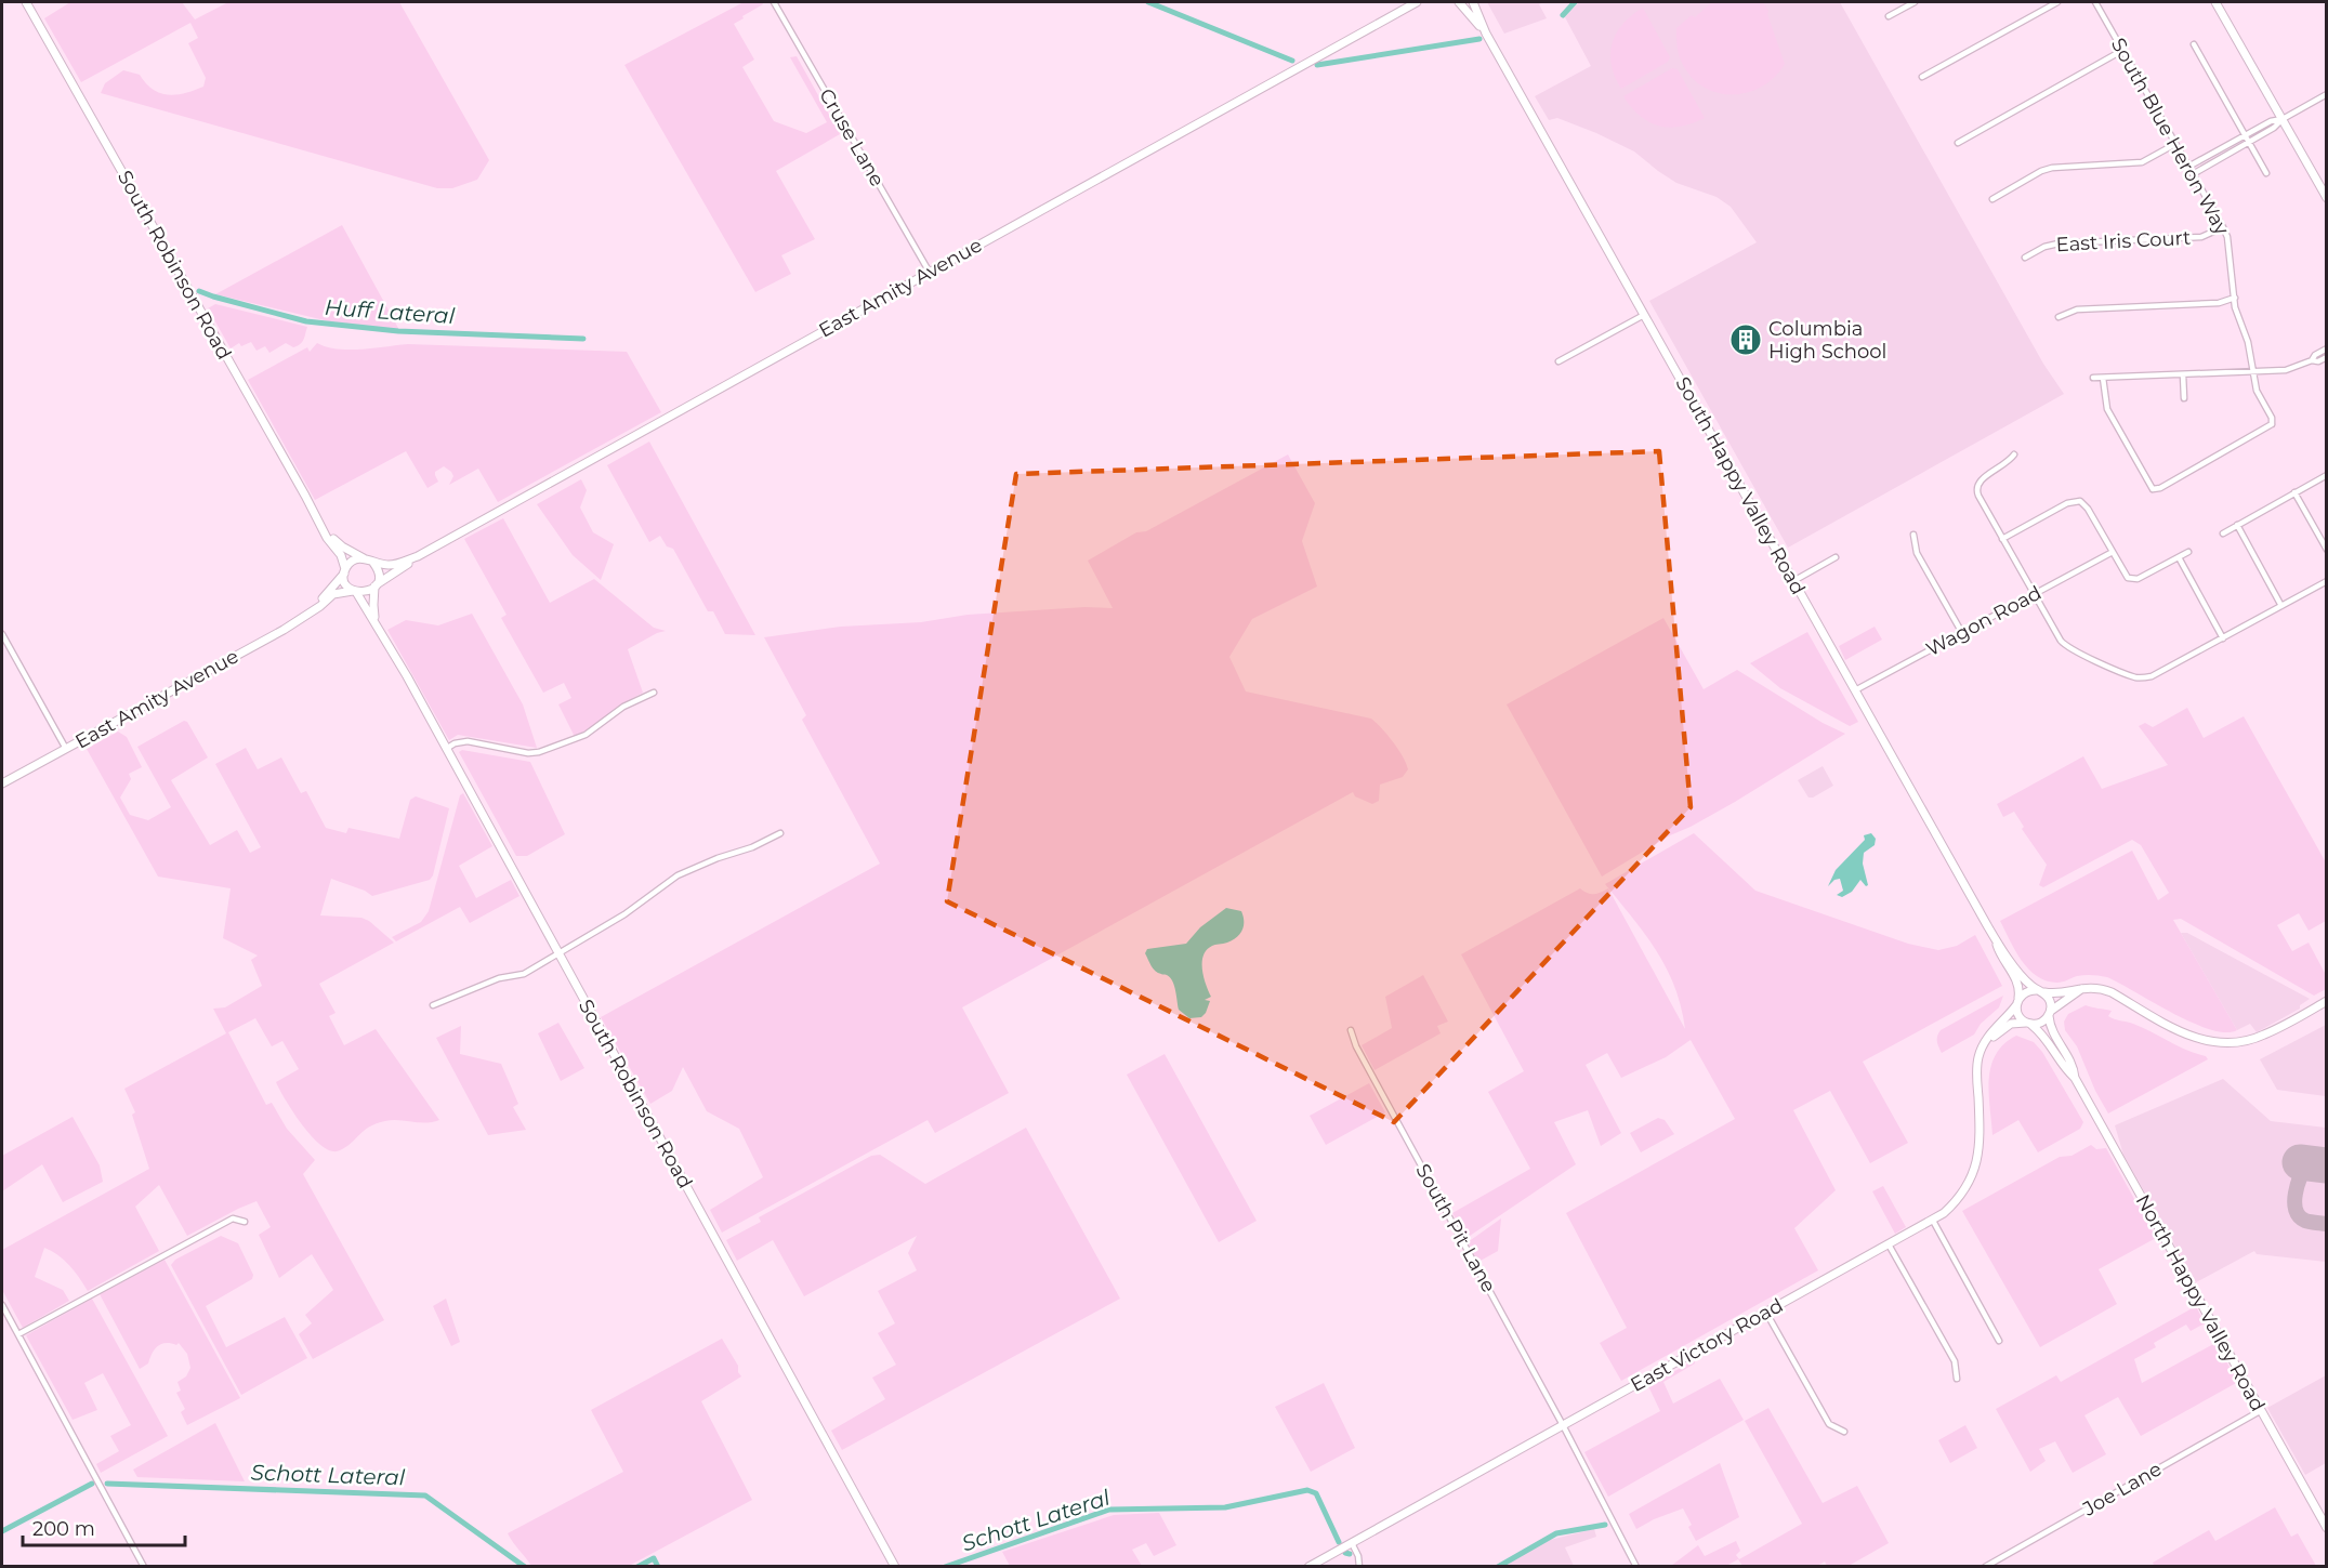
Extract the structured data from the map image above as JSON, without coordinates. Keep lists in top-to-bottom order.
{
  "streets": {
    "main road": [
      "South Robinson Road",
      "East Amity Avenue",
      "South Happy Valley Road",
      "North Happy Valley Road",
      "East Victory Road"
    ],
    "street": [
      "South Blue Heron Way",
      "Cruse Lane",
      "East Iris Court",
      "Wagon Road",
      "South Pit Lane",
      "Joe Lane"
    ]
  },
  "crossings": [
    ["South Blue Heron Way", "East Iris Court"],
    ["Cruse Lane", "East Amity Avenue"],
    ["South Robinson Road", "East Amity Avenue"],
    ["South Happy Valley Road", "Wagon Road"],
    ["South Pit Lane", "East Victory Road"],
    ["North Happy Valley Road", "East Victory Road"],
    ["North Happy Valley Road", "Joe Lane"]
  ],
  "water": ["Huff Lateral", "Schott Lateral"],
  "places": {
    "building": ["Columbia High School"]
  },
  "scale_bar": "200 m"
}
